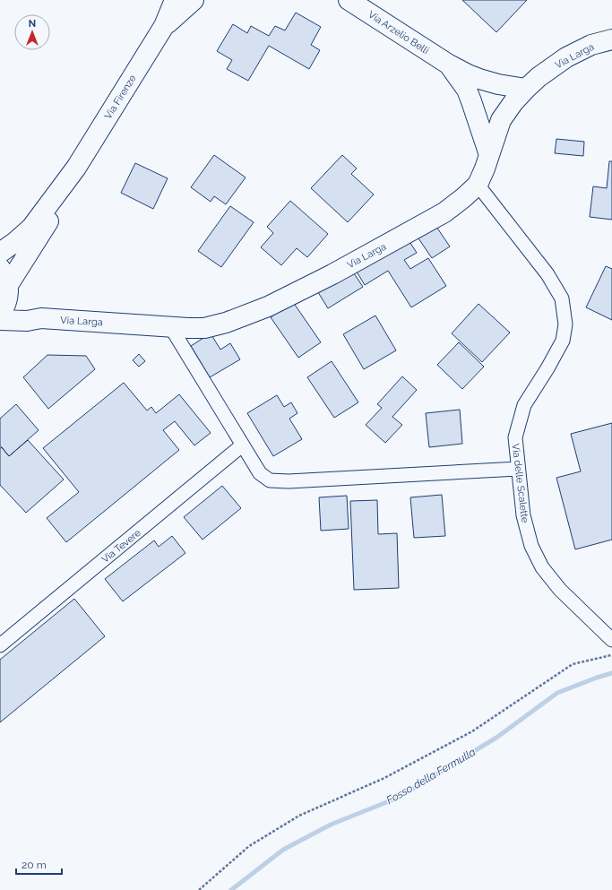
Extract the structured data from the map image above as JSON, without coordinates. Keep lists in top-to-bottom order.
{
  "streets": {
    "street": [
      "Via Arzelio Belli",
      "Via Larga",
      "Via Firenze",
      "Via delle Scalette",
      "Via Tevere"
    ]
  },
  "crossings": [
    ["Via Larga", "Via Firenze"],
    ["Via Larga", "Via delle Scalette"]
  ],
  "water": ["Fosso della Fermulla"],
  "scale_bar": "20 m",
  "north": "top"
}
